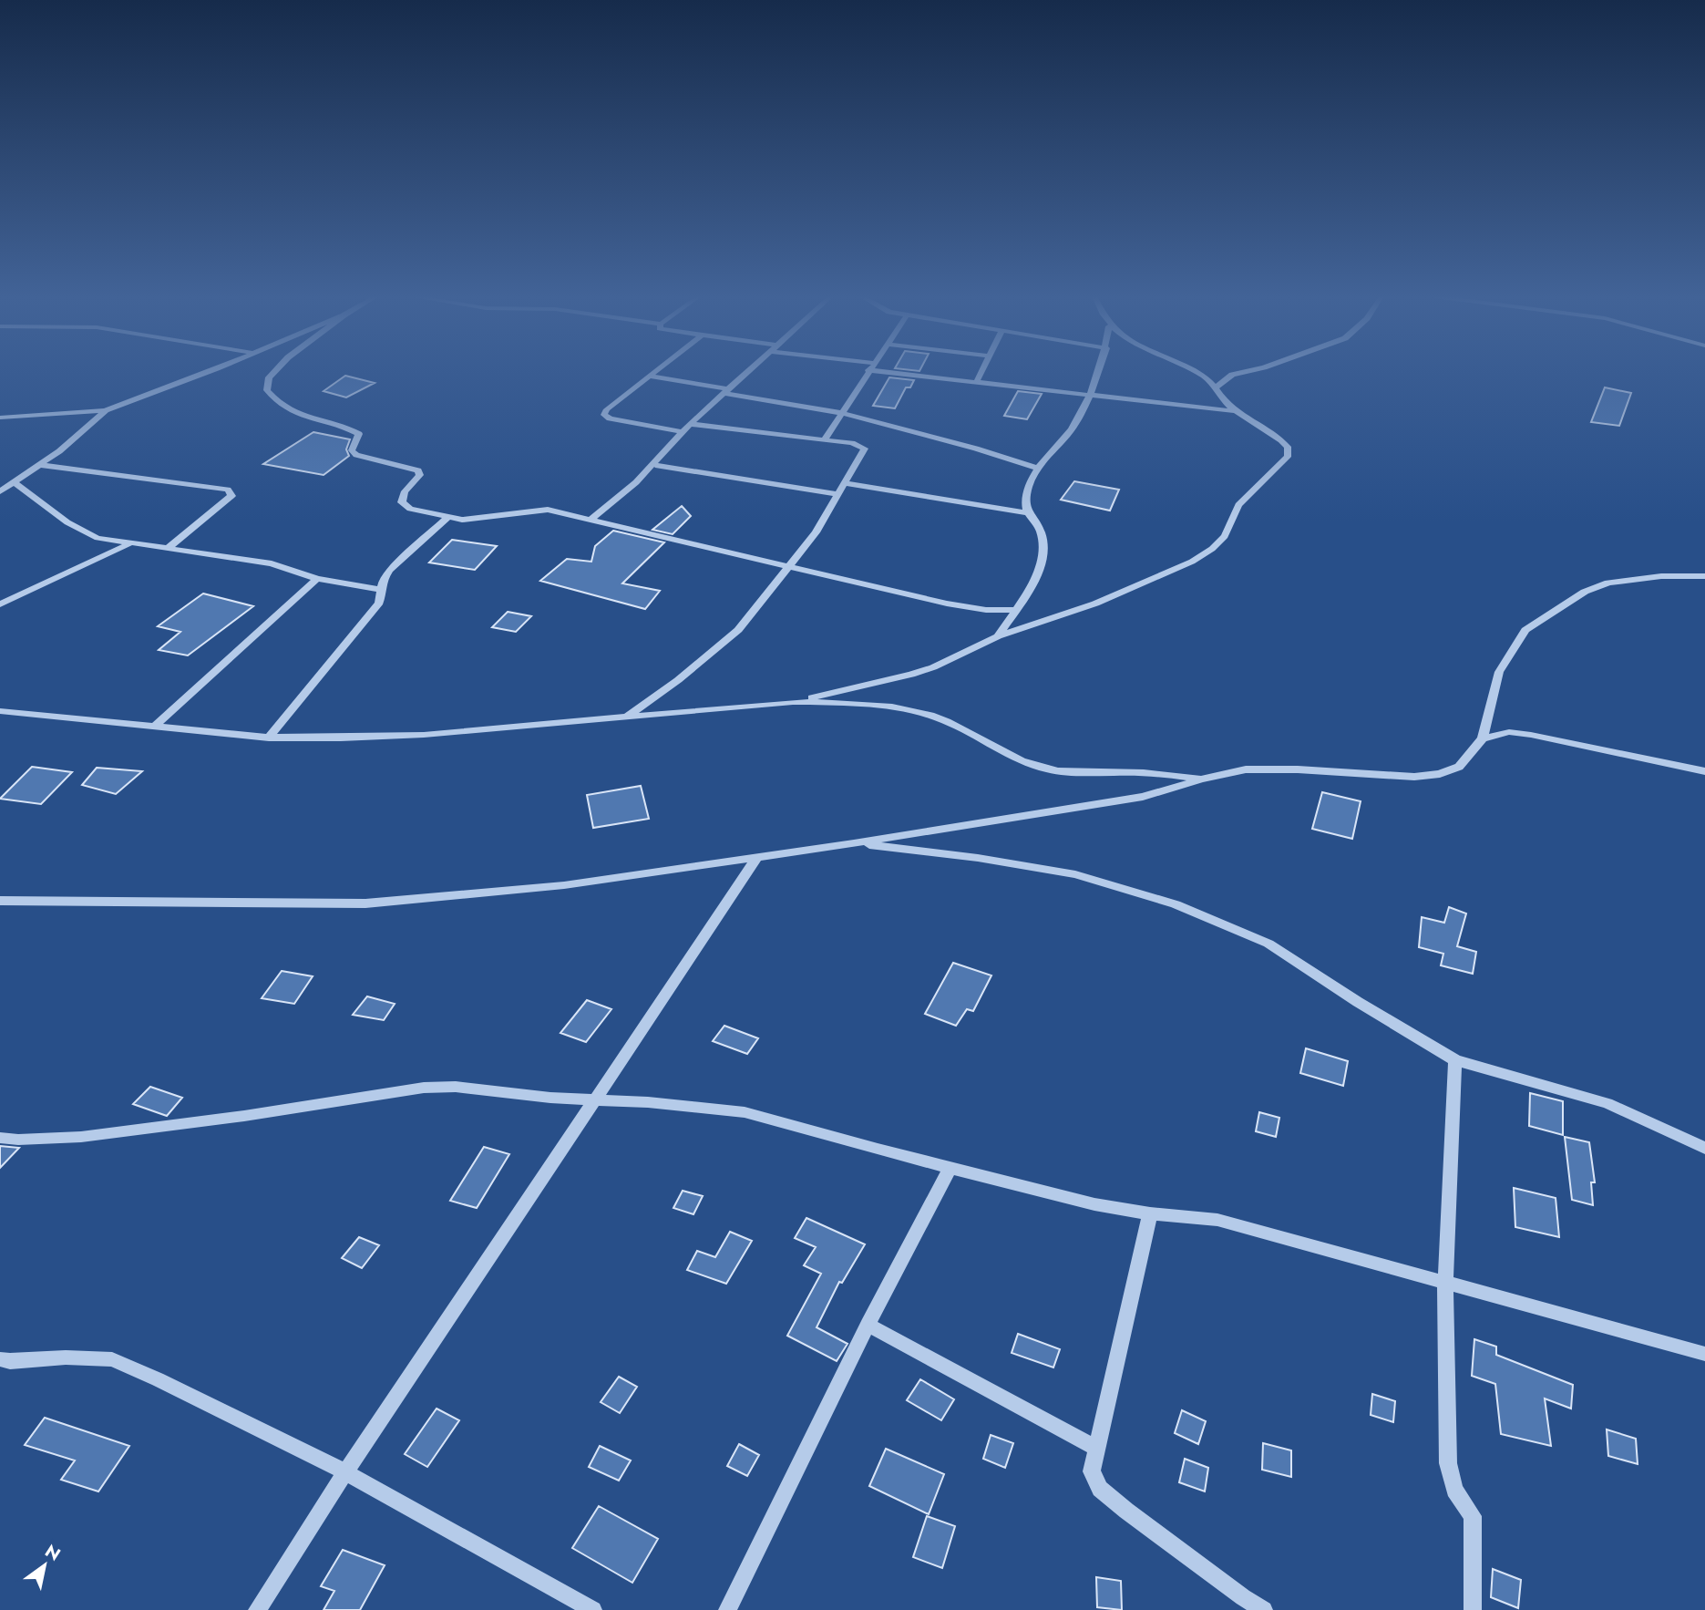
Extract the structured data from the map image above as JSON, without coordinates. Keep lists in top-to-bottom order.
{
  "north": "top right"
}
